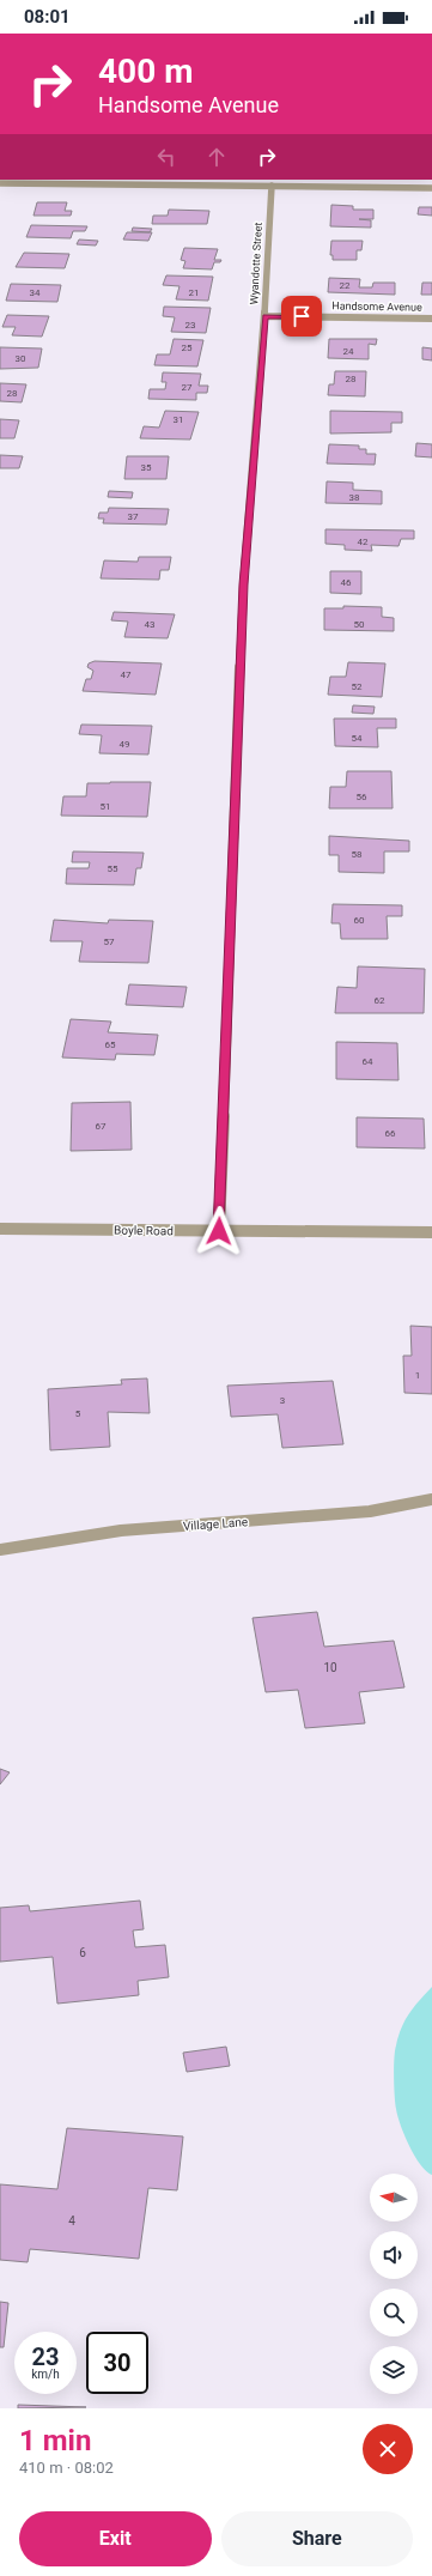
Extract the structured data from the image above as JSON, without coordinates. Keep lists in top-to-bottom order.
{
  "streets": {
    "street": [
      "Wyandotte Street",
      "Handsome Avenue",
      "Boyle Road",
      "Village Lane"
    ]
  },
  "crossings": [
    ["Wyandotte Street", "Handsome Avenue"],
    ["Wyandotte Street", "Boyle Road"]
  ],
  "house_numbers": [
    "22",
    "34",
    "21",
    "23",
    "25",
    "24",
    "30",
    "28",
    "27",
    "28",
    "31",
    "35",
    "38",
    "37",
    "42",
    "46",
    "43",
    "50",
    "47",
    "52",
    "54",
    "49",
    "56",
    "51",
    "58",
    "55",
    "60",
    "57",
    "62",
    "65",
    "64",
    "67",
    "66",
    "1",
    "3",
    "5",
    "10",
    "6",
    "4"
  ],
  "north": "left",
  "page": {
    "status": "08:01",
    "turn": ["400 m", "Handsome Avenue"],
    "speed": "23 km/h",
    "limit": "30",
    "heading": ["1 min", "410 m · 08:02"],
    "buttons": ["Exit", "Share"]
  }
}
